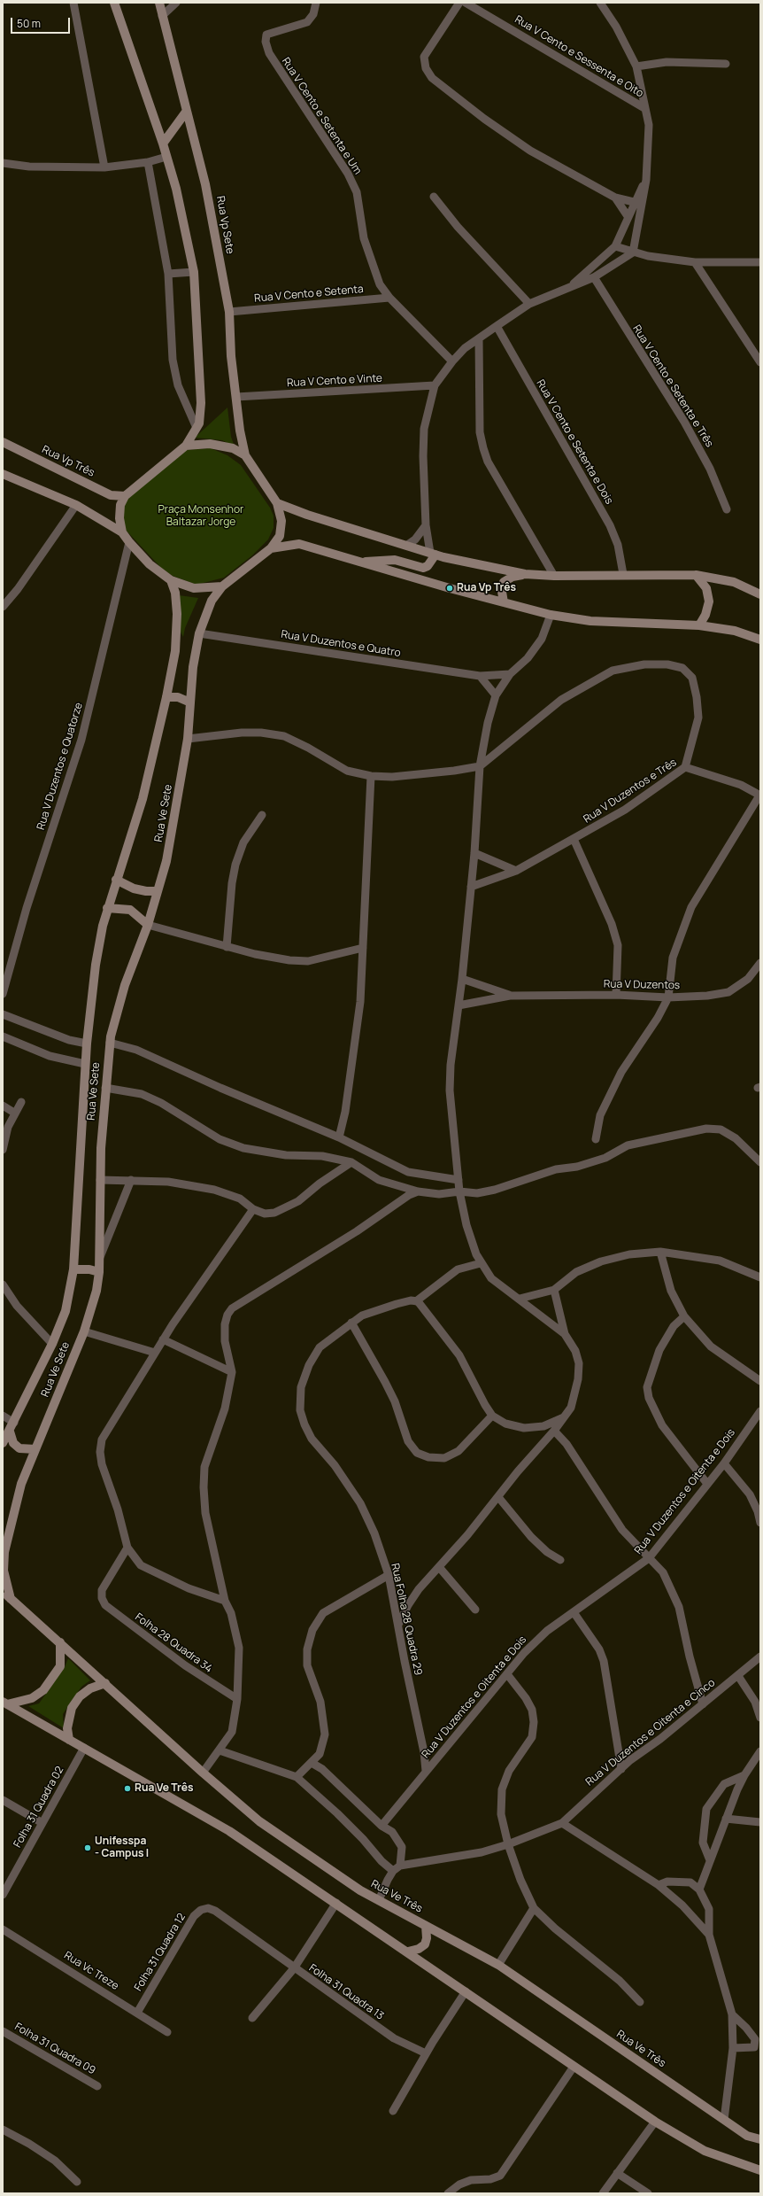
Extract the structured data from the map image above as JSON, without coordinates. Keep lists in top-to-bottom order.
{
  "streets": {
    "main road": [
      "Rua Vp Sete",
      "Rua Vp Três",
      "Rua Ve Sete",
      "Rua Ve Três"
    ],
    "street": [
      "Rua V Cento e Sessenta e Oito",
      "Rua V Cento e Setenta e Um",
      "Rua V Cento e Setenta",
      "Rua V Cento e Vinte",
      "Rua V Cento e Setenta e Três",
      "Rua V Cento e Setenta e Dois",
      "Rua V Duzentos e Quatro",
      "Rua V Duzentos e Quatorze",
      "Rua V Duzentos e Três",
      "Rua V Duzentos",
      "Rua V Duzentos e Oitenta e Dois",
      "Rua Folha 28 Quadra 29",
      "Folha 28 Quadra 34",
      "Rua V Duzentos e Oitenta e Cinco",
      "Folha 31 Quadra 02",
      "Folha 31 Quadra 12",
      "Rua Vc Treze",
      "Folha 31 Quadra 13",
      "Folha 31 Quadra 09"
    ]
  },
  "crossings": [
    ["Rua V Cento e Setenta e Um", "Rua V Cento e Setenta"],
    ["Rua Vp Sete", "Rua V Cento e Setenta"],
    ["Rua Vp Sete", "Rua V Cento e Vinte"],
    ["Rua V Duzentos e Quatro", "Rua Ve Sete"],
    ["Rua Ve Sete", "Rua Ve Três"],
    ["Rua V Duzentos e Oitenta e Dois", "Rua Folha 28 Quadra 29"],
    ["Folha 31 Quadra 12", "Rua Vc Treze"],
    ["Folha 31 Quadra 12", "Folha 31 Quadra 13"]
  ],
  "parks": ["Praça Monsenhor Baltazar Jorge"],
  "places": ["Rua Vp Três", "Rua Ve Três", "Unifesspa - Campus I"],
  "scale_bar": "50 m"
}
